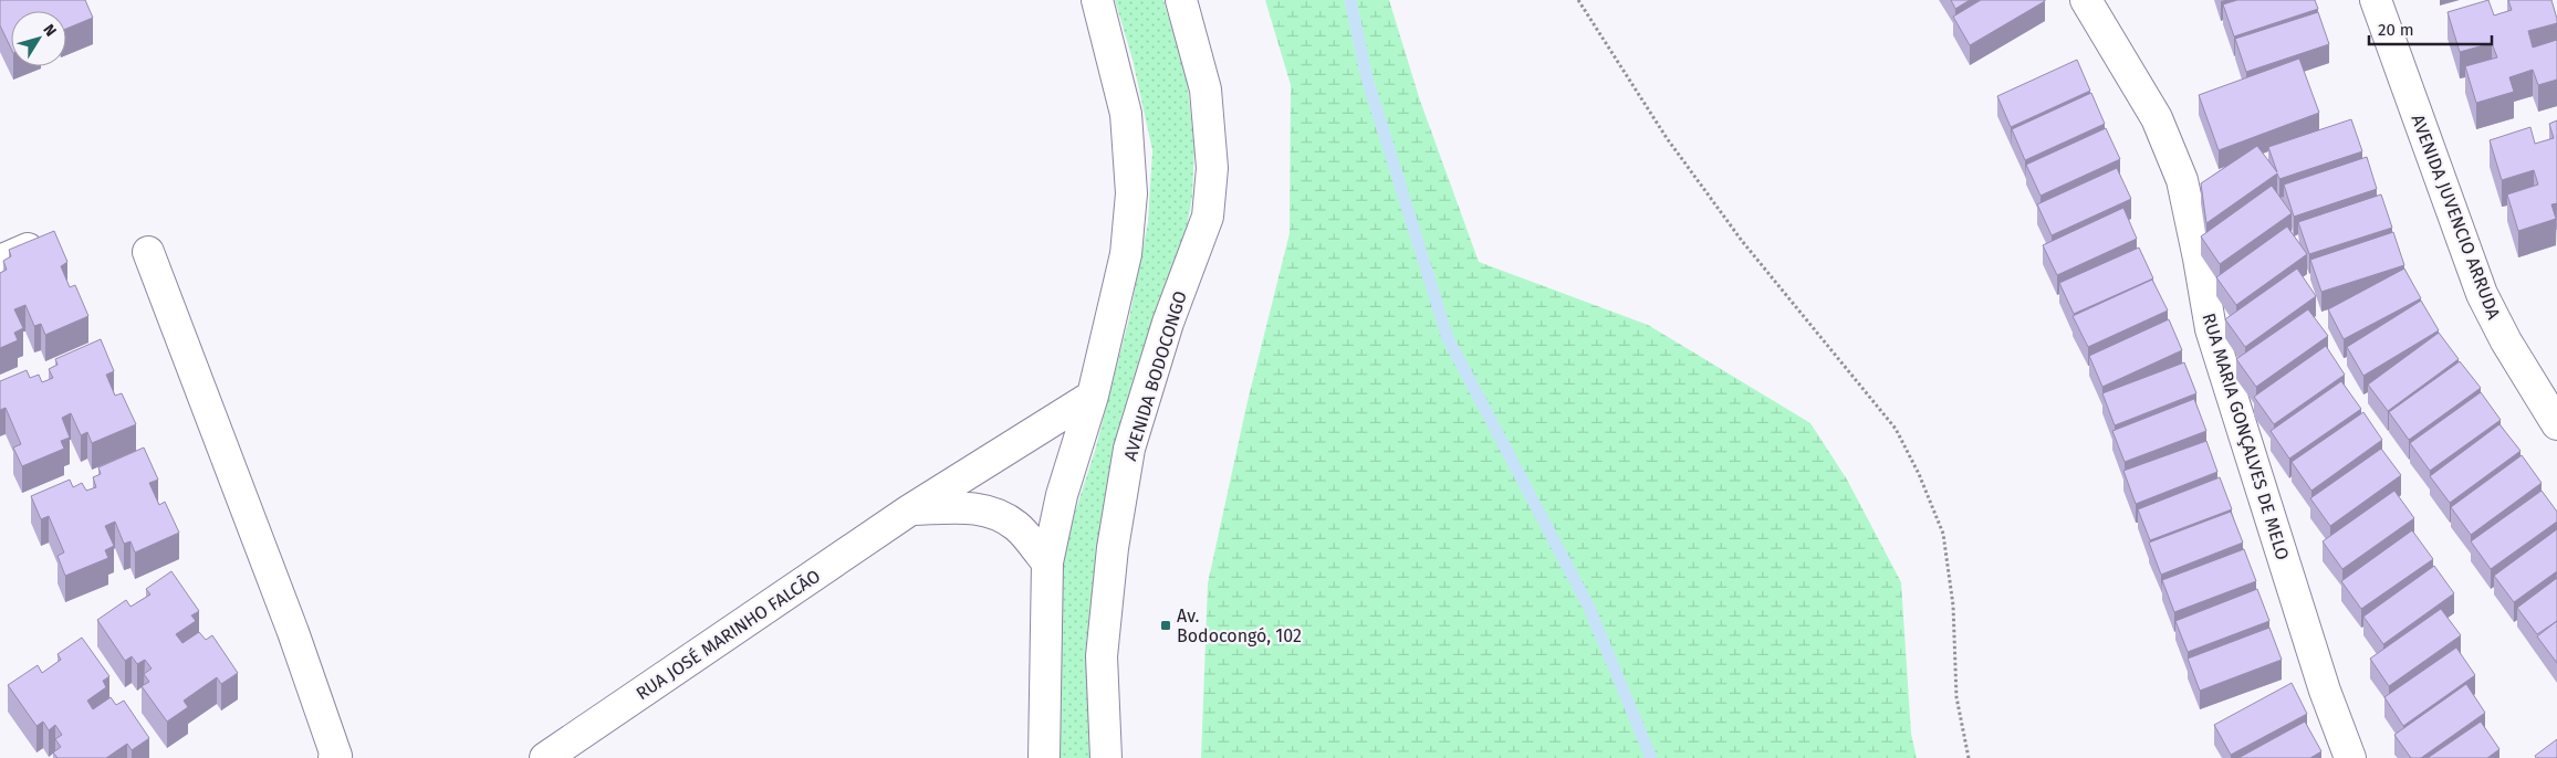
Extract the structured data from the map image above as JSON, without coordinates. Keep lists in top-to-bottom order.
{
  "streets": {
    "street": [
      "AVENIDA JUVENCIO ARRUDA",
      "AVENIDA BODOCONGO",
      "RUA MARIA GONÇALVES DE MELO",
      "RUA JOSÉ MARINHO FALCÃO"
    ]
  },
  "places": {
    "transit": ["Av. Bodocongó, 102"]
  },
  "scale_bar": "20 m",
  "north": "top right"
}
